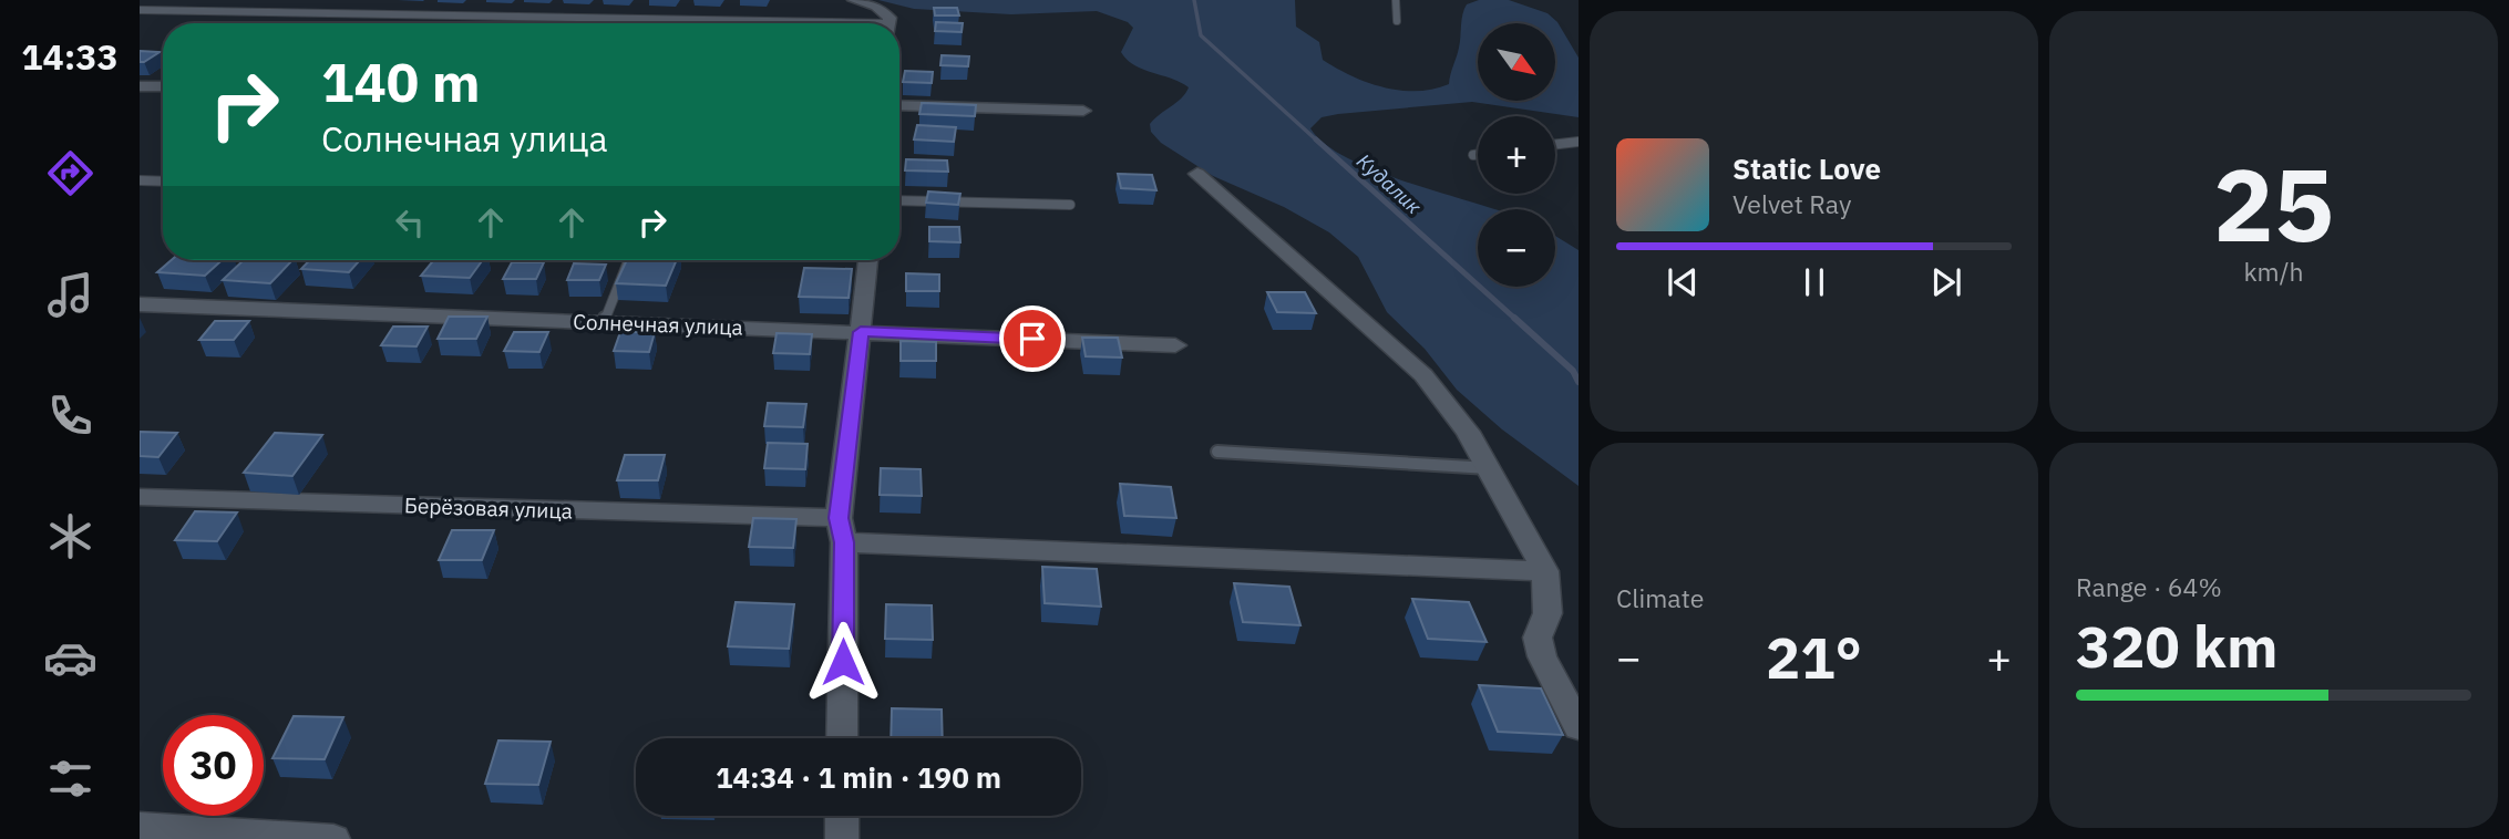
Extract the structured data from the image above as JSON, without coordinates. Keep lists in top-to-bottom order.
{
  "streets": {
    "street": ["Солнечная улица", "Берёзовая улица"]
  },
  "water": ["Кудалик"],
  "north": "bottom right",
  "page": {
    "tabs": "14:33",
    "tile": [
      ["25", "km/h"],
      "Climate",
      ["Range · 64%", "320 km"]
    ],
    "map_buttons": ["+", "−"],
    "turn": ["140 m", "Солнечная улица"],
    "song": ["Static Love", "Velvet Ray"],
    "heat": ["−", "21°", "+"],
    "limit": "30",
    "trip": "14:34 · 1 min · 190 m"
  }
}
